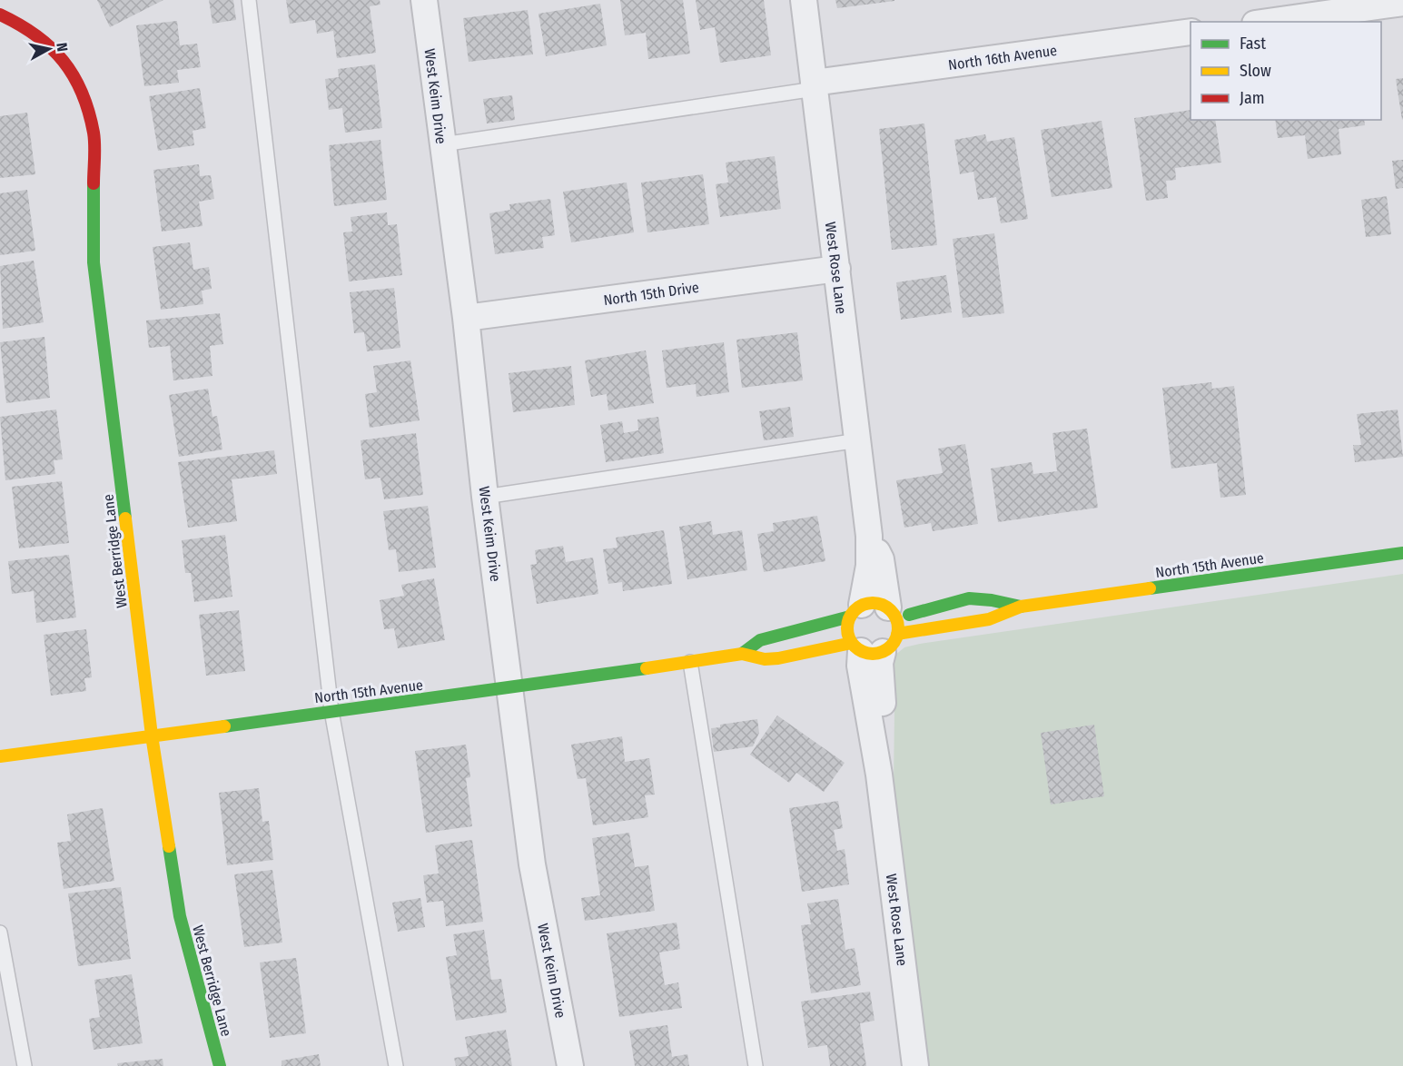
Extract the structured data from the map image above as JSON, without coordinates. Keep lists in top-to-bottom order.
{
  "streets": {
    "street": [
      "North 16th Avenue",
      "West Keim Drive",
      "West Rose Lane",
      "North 15th Drive",
      "West Berridge Lane",
      "North 15th Avenue"
    ]
  },
  "crossings": [
    ["North 16th Avenue", "West Rose Lane"],
    ["West Keim Drive", "North 15th Drive"],
    ["West Keim Drive", "North 15th Avenue"],
    ["West Rose Lane", "North 15th Drive"],
    ["West Rose Lane", "North 15th Avenue"],
    ["West Berridge Lane", "North 15th Avenue"]
  ],
  "legend": ["Fast", "Slow", "Jam"],
  "north": "right"
}
